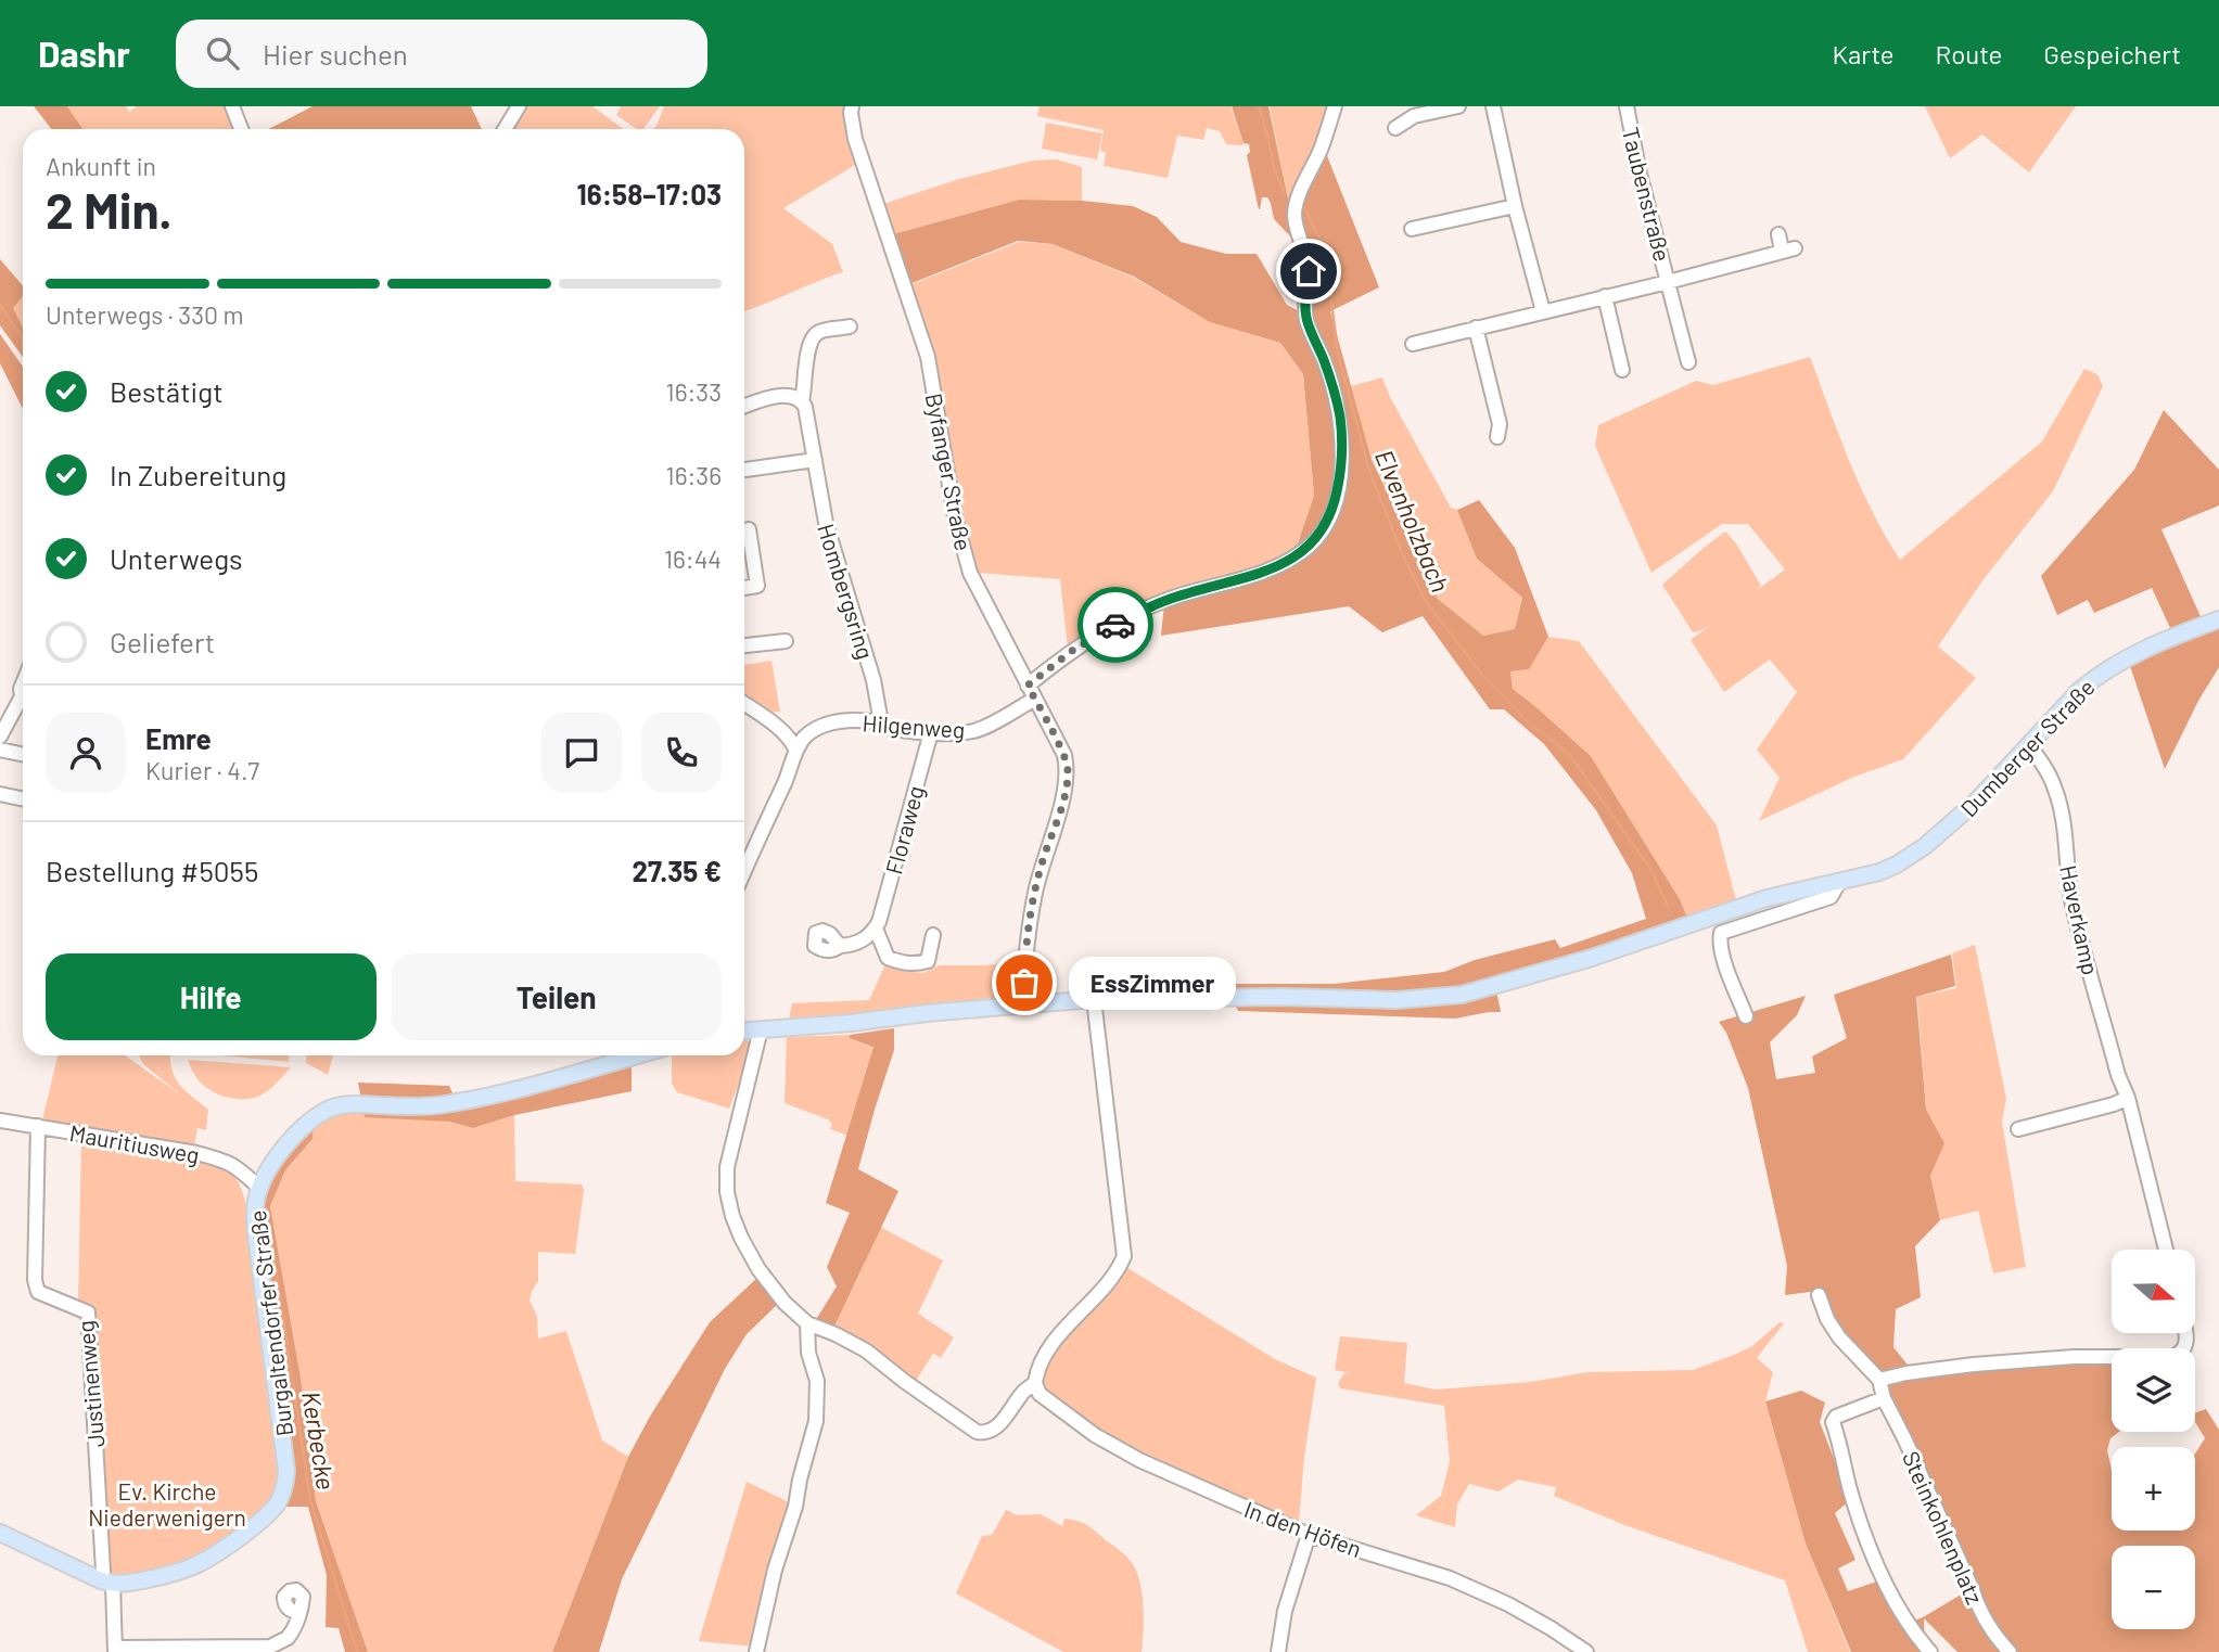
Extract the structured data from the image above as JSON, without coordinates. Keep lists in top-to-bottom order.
{
  "streets": {
    "main road": ["Dumberger Straße", "Burgaltendorfer Straße"],
    "street": [
      "Taubenstraße",
      "Byfanger Straße",
      "Hombergsring",
      "Hilgenweg",
      "Floraweg",
      "Haverkamp",
      "Mauritiusweg",
      "Justinenweg",
      "Steinkohlenplatz",
      "In den Höfen"
    ]
  },
  "crossings": [
    ["Byfanger Straße", "Hilgenweg"],
    ["Hombergsring", "Hilgenweg"],
    ["Hilgenweg", "Floraweg"],
    ["Dumberger Straße", "Haverkamp"],
    ["Mauritiusweg", "Burgaltendorfer Straße"],
    ["Mauritiusweg", "Justinenweg"],
    ["Burgaltendorfer Straße", "Justinenweg"]
  ],
  "water": ["Elvenholzbach", "Kerbecke"],
  "parks": ["Ev. Kirche Niederwenigern"],
  "places": ["EssZimmer"],
  "north": "right",
  "page": {
    "header": "Dashr",
    "search": "Hier suchen",
    "nav": ["Karte", "Route", "Gespeichert"],
    "heading": ["2 Min.", "Ankunft in", "16:58–17:03"],
    "panel": [
      "Emre",
      "Kurier · 4.7",
      "Bestellung #5055",
      "27.35 €"
    ],
    "bar": "Unterwegs · 330 m",
    "list": [
      ["Bestätigt", "16:33"],
      ["In Zubereitung", "16:36"],
      ["Unterwegs", "16:44"],
      "Geliefert"
    ],
    "buttons": ["Hilfe", "Teilen"],
    "bubble": "EssZimmer",
    "map_buttons": ["+", "−"]
  }
}
